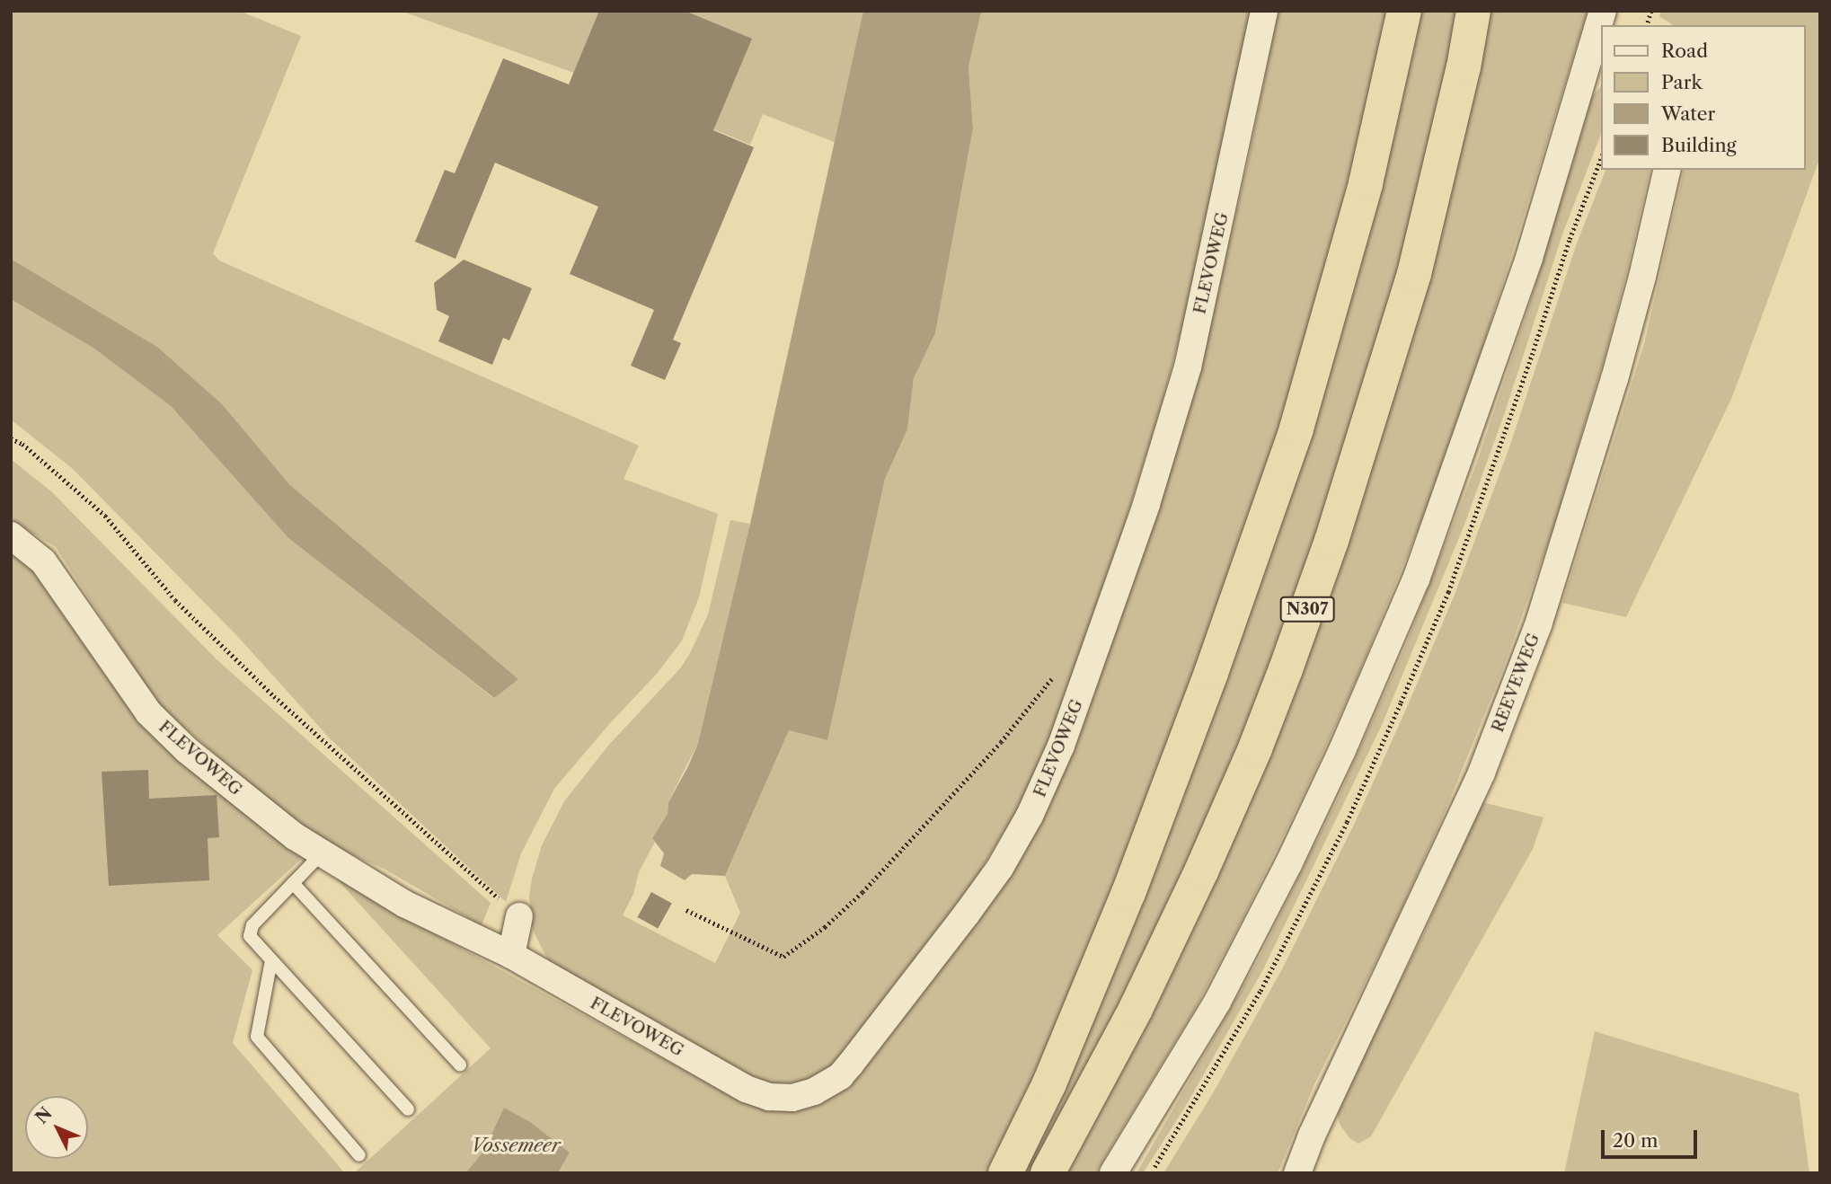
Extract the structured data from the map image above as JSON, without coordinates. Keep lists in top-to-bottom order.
{
  "streets": {
    "highway": ["N307"],
    "street": ["FLEVOWEG", "REEVEWEG"]
  },
  "water": ["Vossemeer"],
  "legend": [
    "Road",
    "Park",
    "Water",
    "Building"
  ],
  "scale_bar": "20 m",
  "north": "top left"
}
